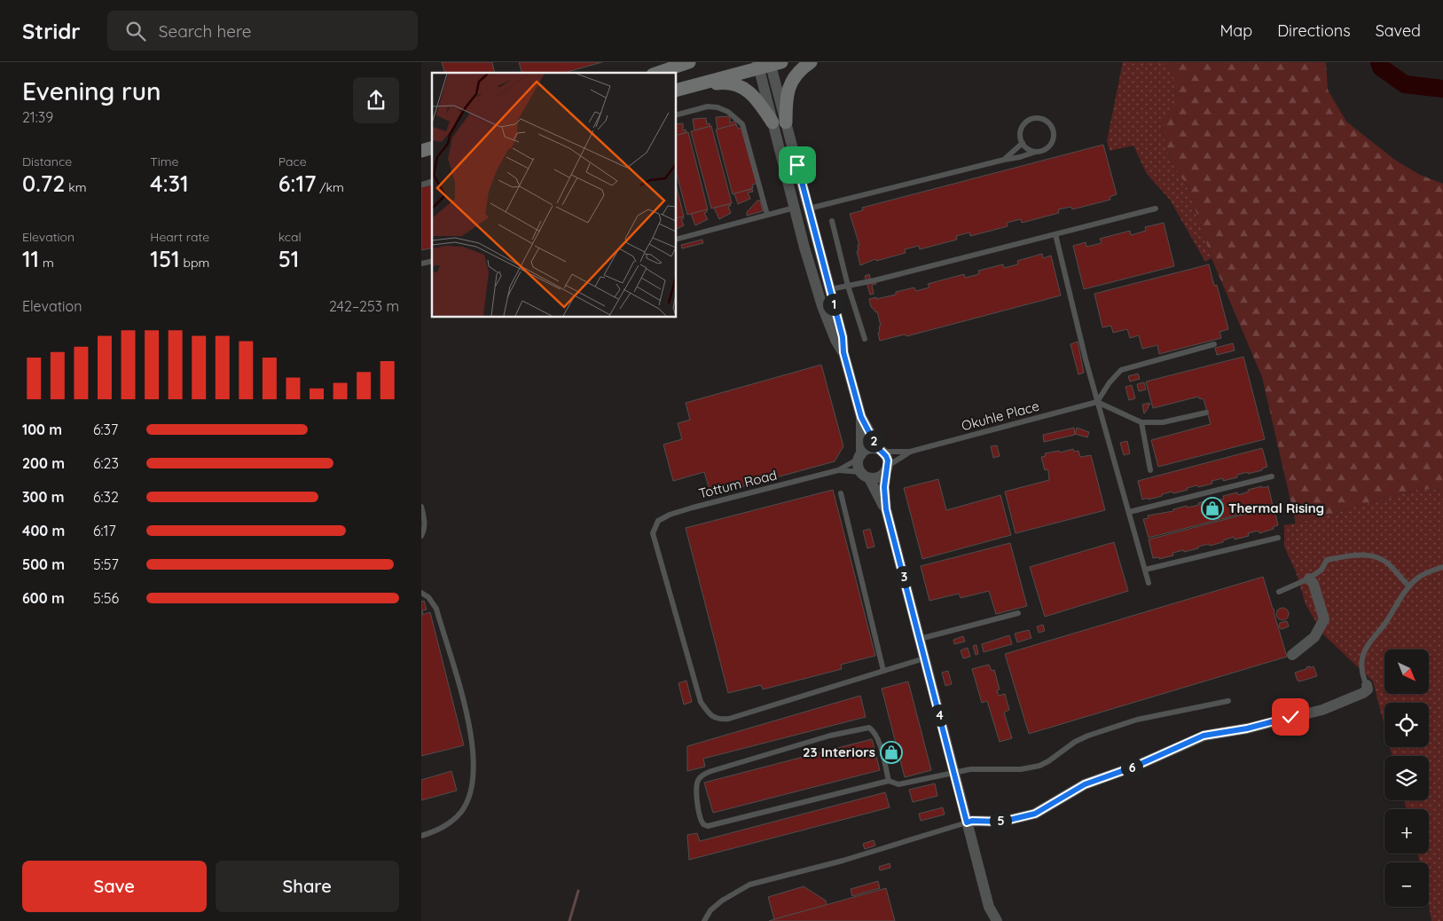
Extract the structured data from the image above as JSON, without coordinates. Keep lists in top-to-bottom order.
{
  "streets": {
    "lane": ["Okuhle Place", "Tottum Road"]
  },
  "crossings": [
    ["Okuhle Place", "Tottum Road"]
  ],
  "places": {
    "shop": ["Thermal Rising", "23 Interiors"]
  },
  "north": "bottom right",
  "page": {
    "header": "Stridr",
    "search": "Search here",
    "nav": ["Map", "Directions", "Saved"],
    "heading": ["Evening run", "21:39"],
    "stats": [
      ["Distance", "0.72 km"],
      ["Time", "4:31"],
      ["Pace", "6:17 /km"],
      ["Elevation", "11 m"],
      ["Heart rate", "151 bpm"],
      ["kcal", "51"]
    ],
    "chart": ["Elevation", "242–253 m"],
    "pins": [
      "1",
      "2",
      "3",
      "4",
      "6",
      "5"
    ],
    "list": [
      {
        "name": "100 m",
        "note": "6:37"
      },
      {
        "name": "200 m",
        "note": "6:23"
      },
      {
        "name": "300 m",
        "note": "6:32"
      },
      {
        "name": "400 m",
        "note": "6:17"
      },
      {
        "name": "500 m",
        "note": "5:57"
      },
      {
        "name": "600 m",
        "note": "5:56"
      }
    ],
    "map_buttons": ["+", "−"],
    "buttons": ["Save", "Share"]
  }
}
